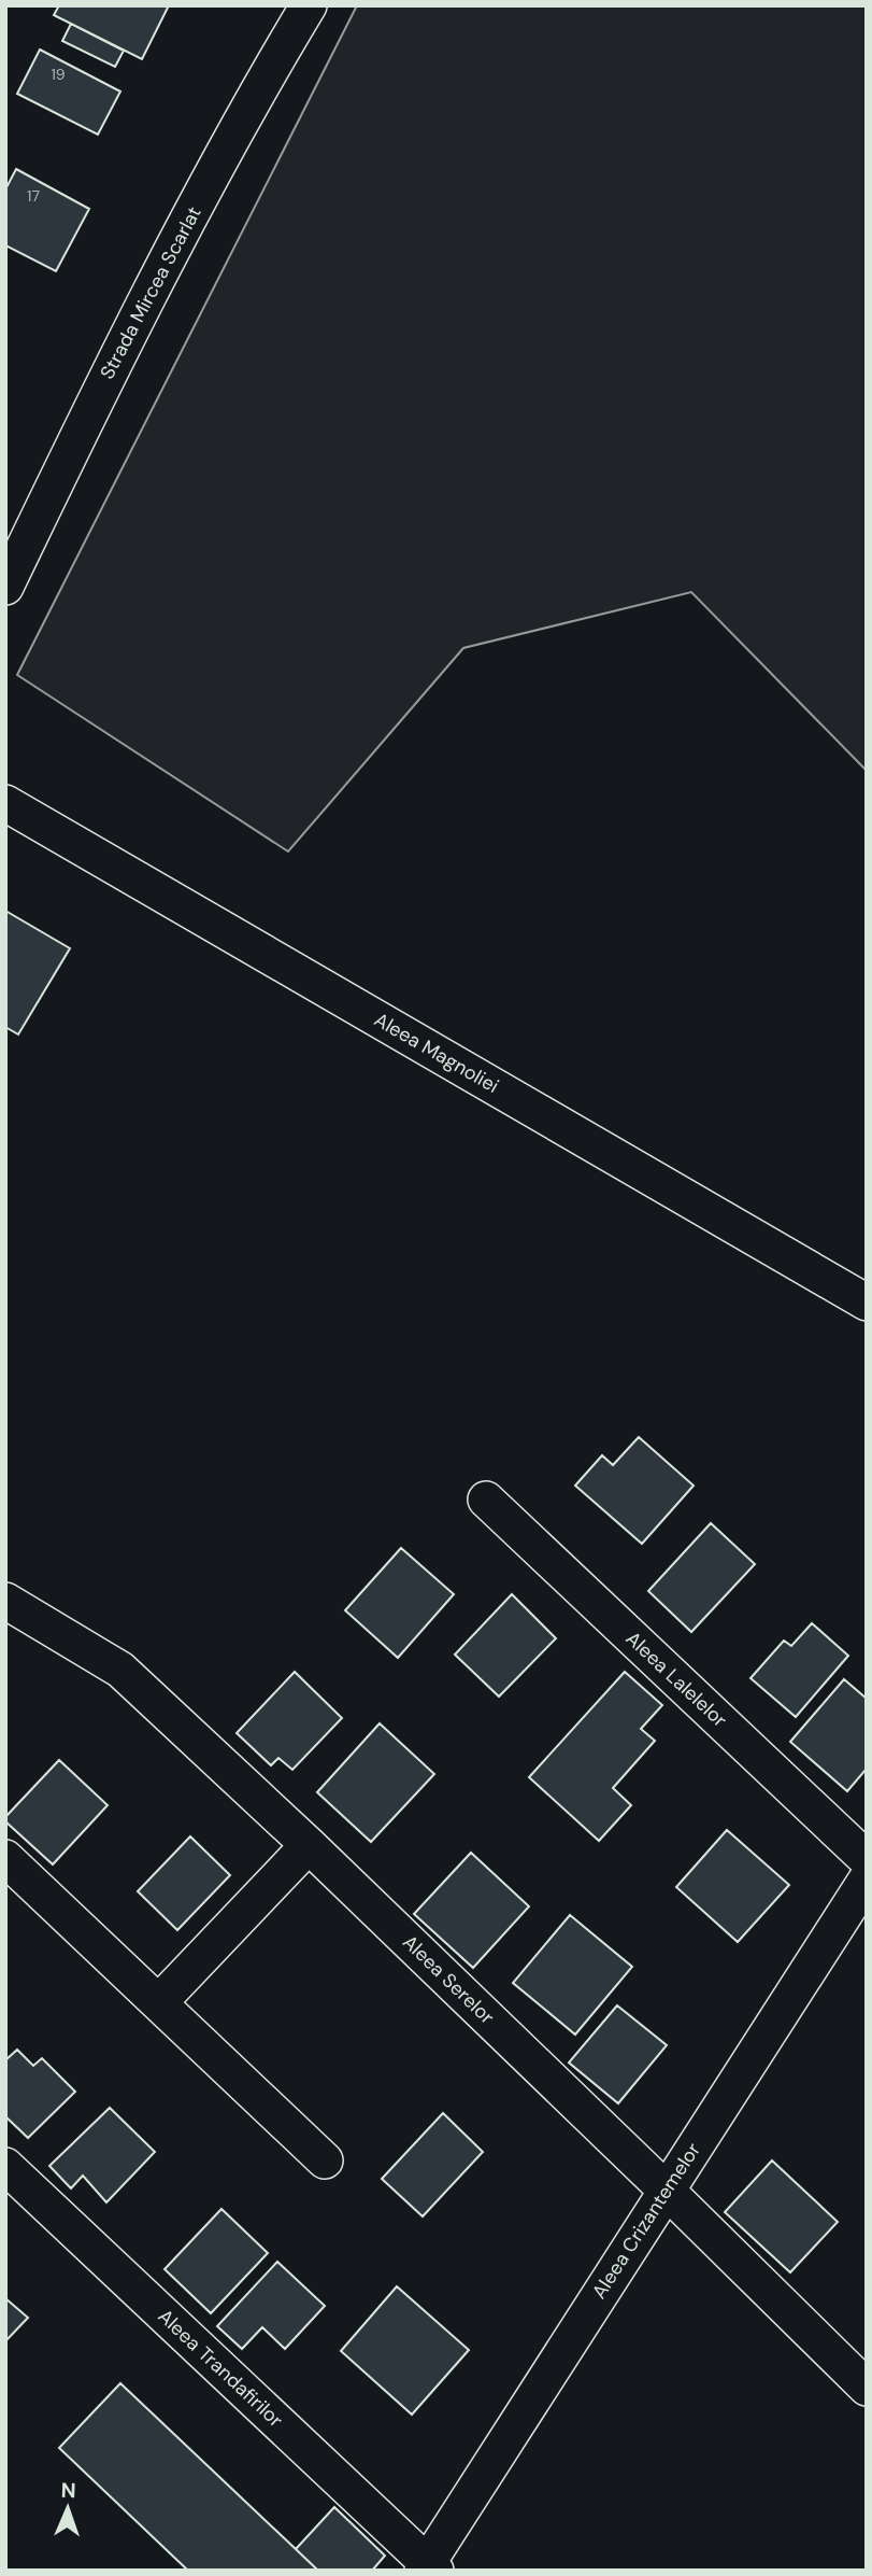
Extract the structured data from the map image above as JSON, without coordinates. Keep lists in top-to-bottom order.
{
  "streets": {
    "street": [
      "Strada Mircea Scarlat",
      "Aleea Magnoliei",
      "Aleea Lalelelor",
      "Aleea Serelor",
      "Aleea Crizantemelor",
      "Aleea Trandafirilor"
    ]
  },
  "crossings": [
    ["Aleea Serelor", "Aleea Crizantemelor"],
    ["Aleea Crizantemelor", "Aleea Trandafirilor"]
  ],
  "house_numbers": ["19", "17"],
  "north": "top"
}
